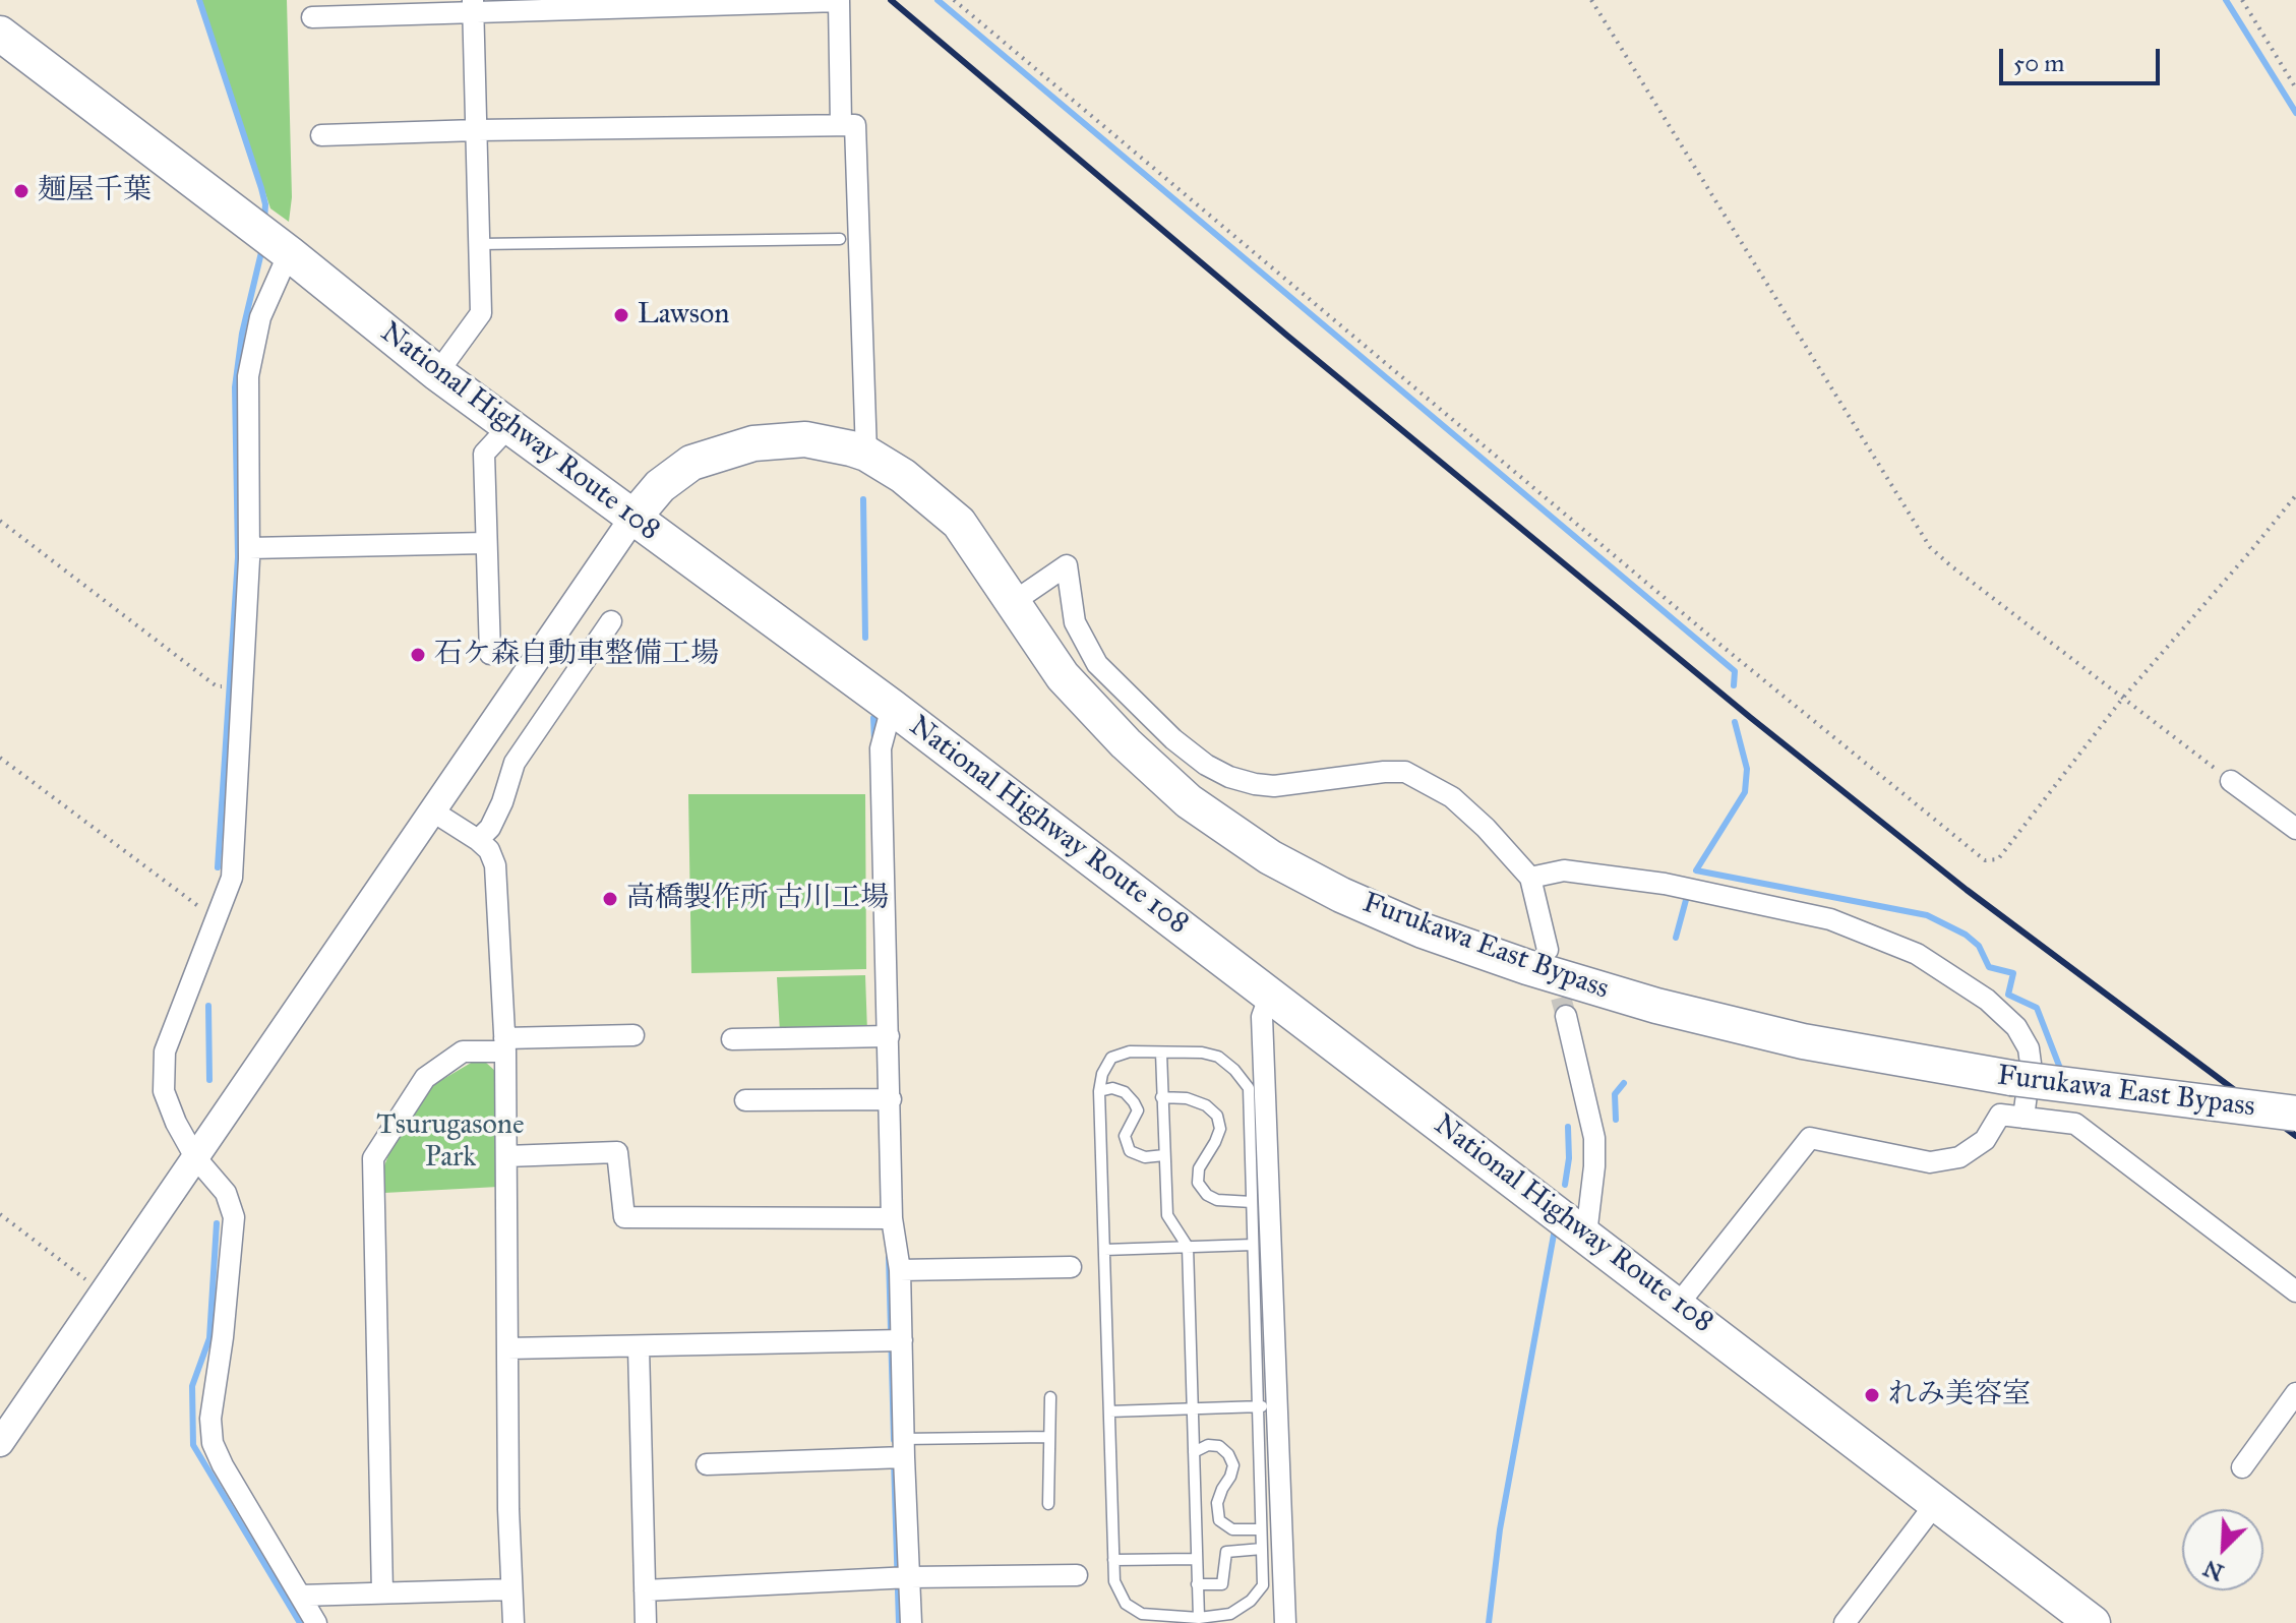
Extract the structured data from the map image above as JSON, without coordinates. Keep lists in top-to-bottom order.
{
  "streets": {
    "highway": ["National Highway Route 108", "Furukawa East Bypass"]
  },
  "crossings": [
    ["National Highway Route 108", "Furukawa East Bypass"]
  ],
  "parks": ["Tsurugasone Park"],
  "places": [
    "麺屋千葉",
    "Lawson",
    "石ケ森自動車整備工場",
    "高橋製作所 古川工場",
    "れみ美容室"
  ],
  "scale_bar": "50 m",
  "north": "bottom left"
}
